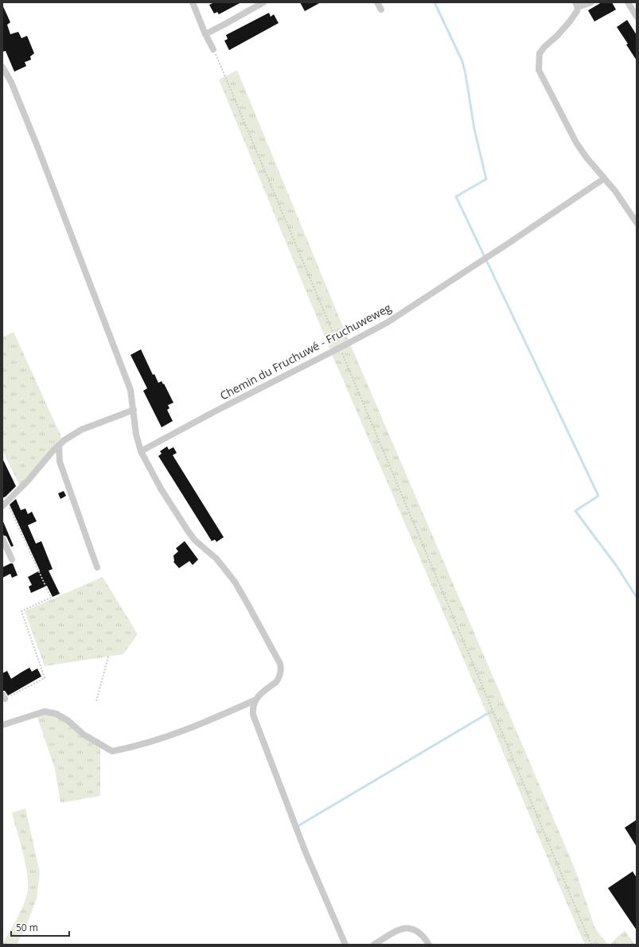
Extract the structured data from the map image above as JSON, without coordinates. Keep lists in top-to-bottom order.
{
  "streets": {
    "street": ["Chemin du Fruchuwé - Fruchuweweg"]
  },
  "scale_bar": "50 m"
}
